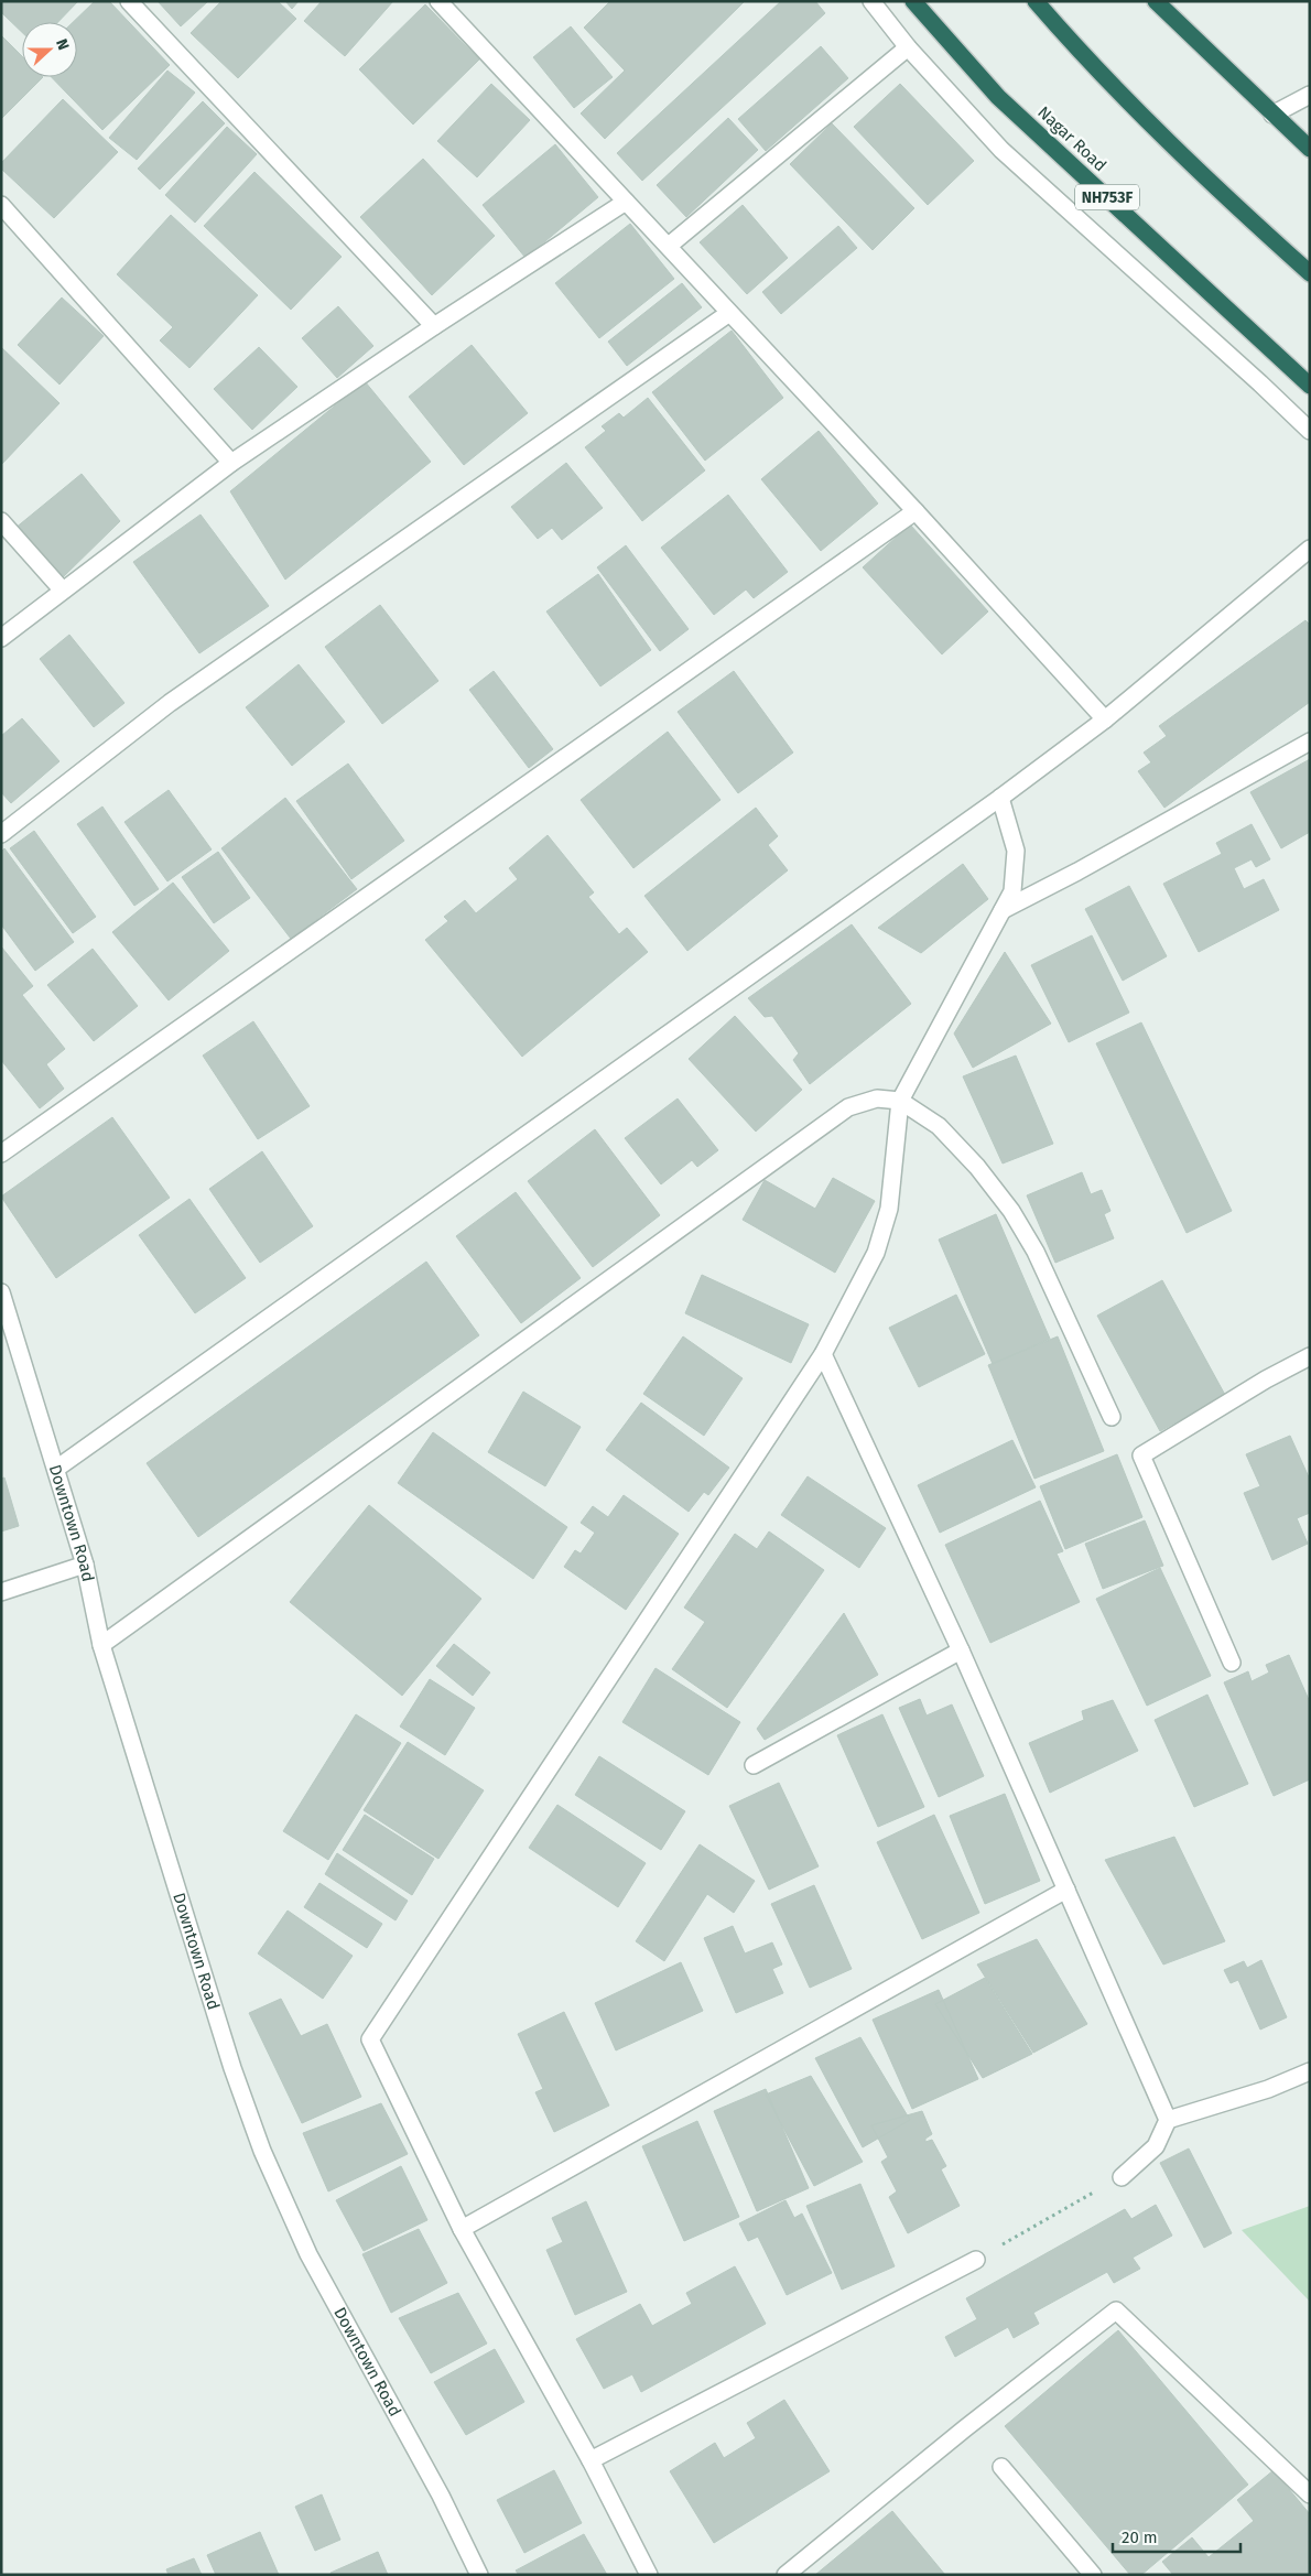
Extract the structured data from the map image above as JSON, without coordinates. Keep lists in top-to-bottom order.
{
  "streets": {
    "highway": ["Nagar Road", "NH753F"],
    "street": ["Downtown Road"]
  },
  "scale_bar": "20 m",
  "north": "right"
}
